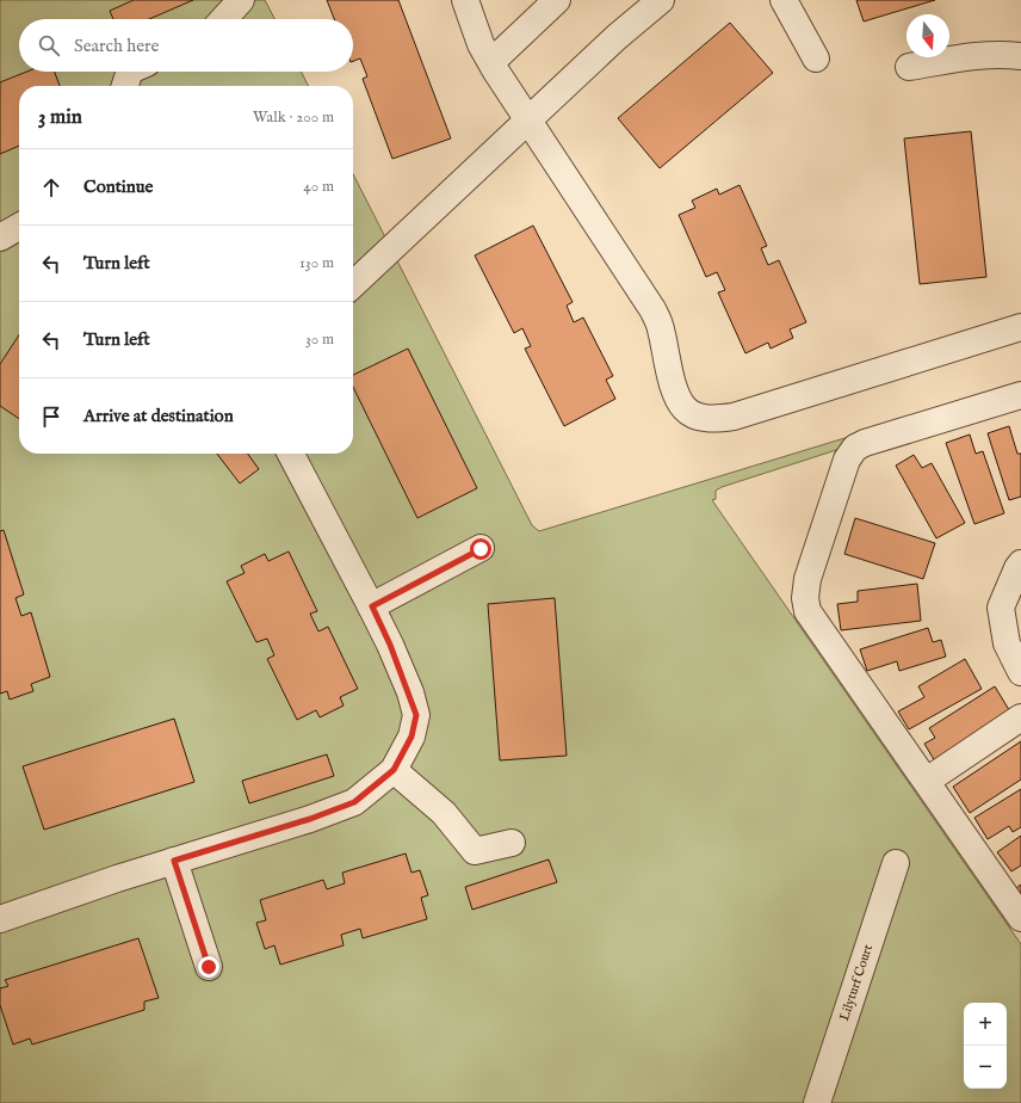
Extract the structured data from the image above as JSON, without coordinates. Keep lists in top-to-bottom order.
{
  "streets": {
    "street": ["Lilyturf Court"]
  },
  "north": "bottom",
  "page": {
    "search": "Search here",
    "heading": ["3 min", "Walk · 200 m"],
    "list": [
      ["Continue", "40 m"],
      ["Turn left", "130 m"],
      ["Turn left", "30 m"],
      "Arrive at destination"
    ],
    "map_buttons": ["+", "−"]
  }
}
